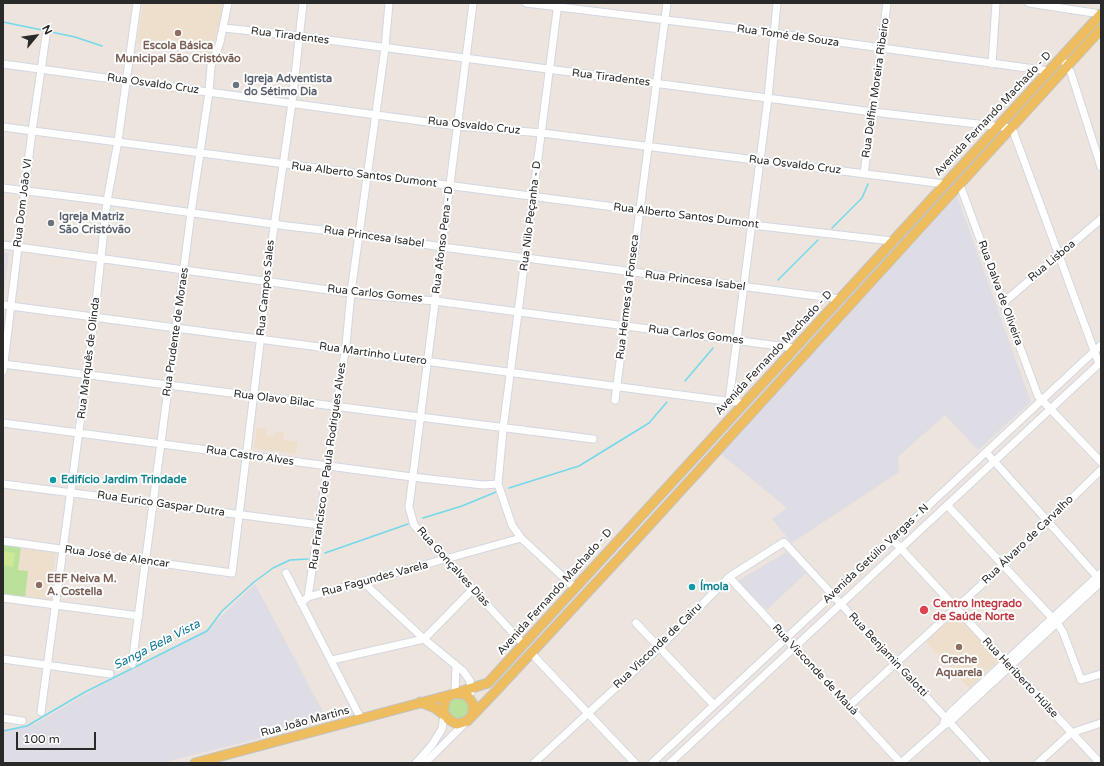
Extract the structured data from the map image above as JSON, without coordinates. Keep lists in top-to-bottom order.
{
  "streets": {
    "main road": ["Avenida Fernando Machado - D", "Rua João Martins"],
    "street": [
      "Rua Tiradentes",
      "Rua Tomé de Souza",
      "Rua Osvaldo Cruz",
      "Rua Delfim Moreira Ribeiro",
      "Rua Alberto Santos Dumont",
      "Rua Dom João VI",
      "Rua Nilo Peçanha - D",
      "Rua Princesa Isabel",
      "Rua Afonso Pena - D",
      "Rua Lisboa",
      "Rua Campos Sales",
      "Rua Dalva de Oliveira",
      "Rua Carlos Gomes",
      "Rua Hermes da Fonseca",
      "Rua Prudente de Moraes",
      "Rua Martinho Lutero",
      "Rua Marquês de Olinda",
      "Rua Olavo Bilac",
      "Rua Castro Alves",
      "Rua Francisco de Paula Rodrigues Alves",
      "Rua Eurico Gaspar Dutra",
      "Rua Álvaro de Carvalho",
      "Avenida Getúlio Vargas - N",
      "Rua José de Alencar",
      "Rua Gonçalves Dias",
      "Rua Fagundes Varela",
      "Rua Visconde de Cairu",
      "Rua Benjamin Galotti",
      "Rua Visconde de Mauá",
      "Rua Heriberto Hülse"
    ]
  },
  "crossings": [
    ["Rua Tiradentes", "Rua Delfim Moreira Ribeiro"],
    ["Rua Tiradentes", "Avenida Fernando Machado - D"],
    ["Rua Tiradentes", "Rua Nilo Peçanha - D"],
    ["Rua Tiradentes", "Rua Afonso Pena - D"],
    ["Rua Tiradentes", "Rua Campos Sales"],
    ["Rua Tiradentes", "Rua Hermes da Fonseca"],
    ["Rua Tiradentes", "Rua Prudente de Moraes"],
    ["Rua Tiradentes", "Rua Francisco de Paula Rodrigues Alves"],
    ["Rua Tomé de Souza", "Rua Delfim Moreira Ribeiro"],
    ["Rua Tomé de Souza", "Avenida Fernando Machado - D"],
    ["Rua Tomé de Souza", "Rua Nilo Peçanha - D"],
    ["Rua Tomé de Souza", "Rua Hermes da Fonseca"],
    ["Rua Osvaldo Cruz", "Rua Delfim Moreira Ribeiro"],
    ["Rua Osvaldo Cruz", "Avenida Fernando Machado - D"],
    ["Rua Osvaldo Cruz", "Rua Dom João VI"],
    ["Rua Osvaldo Cruz", "Rua Nilo Peçanha - D"],
    ["Rua Osvaldo Cruz", "Rua Afonso Pena - D"],
    ["Rua Osvaldo Cruz", "Rua Campos Sales"],
    ["Rua Osvaldo Cruz", "Rua Hermes da Fonseca"],
    ["Rua Osvaldo Cruz", "Rua Prudente de Moraes"],
    ["Rua Osvaldo Cruz", "Rua Marquês de Olinda"],
    ["Rua Osvaldo Cruz", "Rua Francisco de Paula Rodrigues Alves"],
    ["Avenida Fernando Machado - D", "Rua Alberto Santos Dumont"],
    ["Avenida Fernando Machado - D", "Rua Princesa Isabel"],
    ["Avenida Fernando Machado - D", "Rua Dalva de Oliveira"],
    ["Avenida Fernando Machado - D", "Rua Carlos Gomes"],
    ["Avenida Fernando Machado - D", "Rua Martinho Lutero"],
    ["Avenida Fernando Machado - D", "Rua Gonçalves Dias"],
    ["Avenida Fernando Machado - D", "Rua João Martins"],
    ["Rua Alberto Santos Dumont", "Rua Dom João VI"],
    ["Rua Alberto Santos Dumont", "Rua Nilo Peçanha - D"],
    ["Rua Alberto Santos Dumont", "Rua Afonso Pena - D"],
    ["Rua Alberto Santos Dumont", "Rua Campos Sales"],
    ["Rua Alberto Santos Dumont", "Rua Hermes da Fonseca"],
    ["Rua Alberto Santos Dumont", "Rua Prudente de Moraes"],
    ["Rua Alberto Santos Dumont", "Rua Marquês de Olinda"],
    ["Rua Alberto Santos Dumont", "Rua Francisco de Paula Rodrigues Alves"],
    ["Rua Dom João VI", "Rua Princesa Isabel"],
    ["Rua Dom João VI", "Rua Carlos Gomes"],
    ["Rua Dom João VI", "Rua Martinho Lutero"],
    ["Rua Dom João VI", "Rua Olavo Bilac"],
    ["Rua Nilo Peçanha - D", "Rua Princesa Isabel"],
    ["Rua Nilo Peçanha - D", "Rua Carlos Gomes"],
    ["Rua Nilo Peçanha - D", "Rua Martinho Lutero"],
    ["Rua Nilo Peçanha - D", "Rua Olavo Bilac"],
    ["Rua Nilo Peçanha - D", "Rua Castro Alves"],
    ["Rua Princesa Isabel", "Rua Afonso Pena - D"],
    ["Rua Princesa Isabel", "Rua Campos Sales"],
    ["Rua Princesa Isabel", "Rua Hermes da Fonseca"],
    ["Rua Princesa Isabel", "Rua Prudente de Moraes"],
    ["Rua Princesa Isabel", "Rua Marquês de Olinda"],
    ["Rua Princesa Isabel", "Rua Francisco de Paula Rodrigues Alves"],
    ["Rua Afonso Pena - D", "Rua Carlos Gomes"],
    ["Rua Afonso Pena - D", "Rua Martinho Lutero"],
    ["Rua Afonso Pena - D", "Rua Olavo Bilac"],
    ["Rua Afonso Pena - D", "Rua Castro Alves"],
    ["Rua Afonso Pena - D", "Rua Gonçalves Dias"],
    ["Rua Lisboa", "Rua Dalva de Oliveira"],
    ["Rua Campos Sales", "Rua Carlos Gomes"],
    ["Rua Campos Sales", "Rua Martinho Lutero"],
    ["Rua Campos Sales", "Rua Olavo Bilac"],
    ["Rua Campos Sales", "Rua Castro Alves"],
    ["Rua Campos Sales", "Rua Eurico Gaspar Dutra"],
    ["Rua Campos Sales", "Rua José de Alencar"],
    ["Rua Dalva de Oliveira", "Avenida Getúlio Vargas - N"],
    ["Rua Carlos Gomes", "Rua Hermes da Fonseca"],
    ["Rua Carlos Gomes", "Rua Prudente de Moraes"],
    ["Rua Carlos Gomes", "Rua Marquês de Olinda"],
    ["Rua Carlos Gomes", "Rua Francisco de Paula Rodrigues Alves"],
    ["Rua Hermes da Fonseca", "Rua Martinho Lutero"],
    ["Rua Prudente de Moraes", "Rua Martinho Lutero"],
    ["Rua Prudente de Moraes", "Rua Olavo Bilac"],
    ["Rua Prudente de Moraes", "Rua Castro Alves"],
    ["Rua Prudente de Moraes", "Rua Eurico Gaspar Dutra"],
    ["Rua Prudente de Moraes", "Rua José de Alencar"],
    ["Rua Martinho Lutero", "Rua Marquês de Olinda"],
    ["Rua Martinho Lutero", "Rua Francisco de Paula Rodrigues Alves"],
    ["Rua Marquês de Olinda", "Rua Olavo Bilac"],
    ["Rua Marquês de Olinda", "Rua Castro Alves"],
    ["Rua Marquês de Olinda", "Rua Eurico Gaspar Dutra"],
    ["Rua Marquês de Olinda", "Rua José de Alencar"],
    ["Rua Olavo Bilac", "Rua Francisco de Paula Rodrigues Alves"],
    ["Rua Castro Alves", "Rua Francisco de Paula Rodrigues Alves"],
    ["Rua Castro Alves", "Rua Gonçalves Dias"],
    ["Rua Francisco de Paula Rodrigues Alves", "Rua Eurico Gaspar Dutra"],
    ["Rua Francisco de Paula Rodrigues Alves", "Rua Fagundes Varela"],
    ["Rua Álvaro de Carvalho", "Rua Benjamin Galotti"],
    ["Rua Álvaro de Carvalho", "Rua Visconde de Mauá"],
    ["Rua Álvaro de Carvalho", "Rua Heriberto Hülse"],
    ["Avenida Getúlio Vargas - N", "Rua Benjamin Galotti"],
    ["Avenida Getúlio Vargas - N", "Rua Visconde de Mauá"],
    ["Avenida Getúlio Vargas - N", "Rua Heriberto Hülse"],
    ["Rua Gonçalves Dias", "Rua Fagundes Varela"],
    ["Rua Visconde de Cairu", "Rua Benjamin Galotti"],
    ["Rua Visconde de Cairu", "Rua Visconde de Mauá"]
  ],
  "water": ["Sanga Bela Vista"],
  "places": [
    "Escola Básica Municipal São Cristóvão",
    "Igreja Adventista do Sétimo Dia",
    "Igreja Matriz São Cristóvão",
    "Edifício Jardim Trindade",
    "EEF Neiva M. A. Costella",
    "Ímola",
    "Centro Integrado de Saúde Norte",
    "Creche Aquarela"
  ],
  "scale_bar": "100 m",
  "north": "top right"
}
